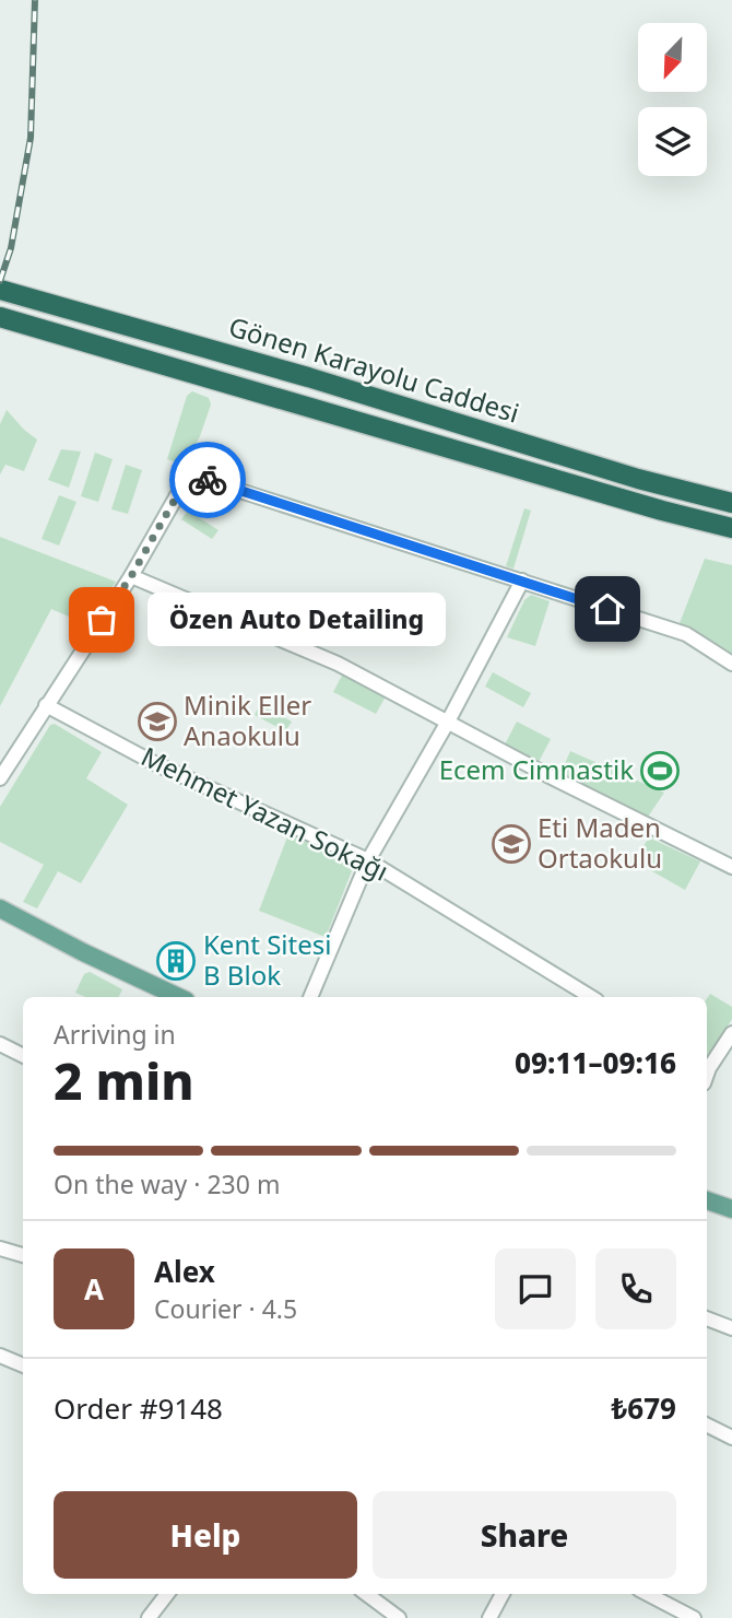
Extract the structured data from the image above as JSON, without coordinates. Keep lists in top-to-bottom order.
{
  "streets": {
    "highway": ["Gönen Karayolu Caddesi"],
    "street": ["Mehmet Yazan Sokağı"]
  },
  "places": {
    "other": ["Özen Auto Detailing"],
    "school or university": ["Minik Eller Anaokulu", "Eti Maden Ortaokulu"],
    "sports": ["Ecem Cimnastik"],
    "building": ["Kent Sitesi B Blok"]
  },
  "north": "bottom left",
  "page": {
    "bubble": "Özen Auto Detailing",
    "heading": ["2 min", "Arriving in", "09:11–09:16"],
    "panel": [
      "Alex",
      "Courier · 4.5",
      "Order #9148",
      "₺679"
    ],
    "bar": "On the way · 230 m",
    "round": "A",
    "buttons": ["Help", "Share"]
  }
}
